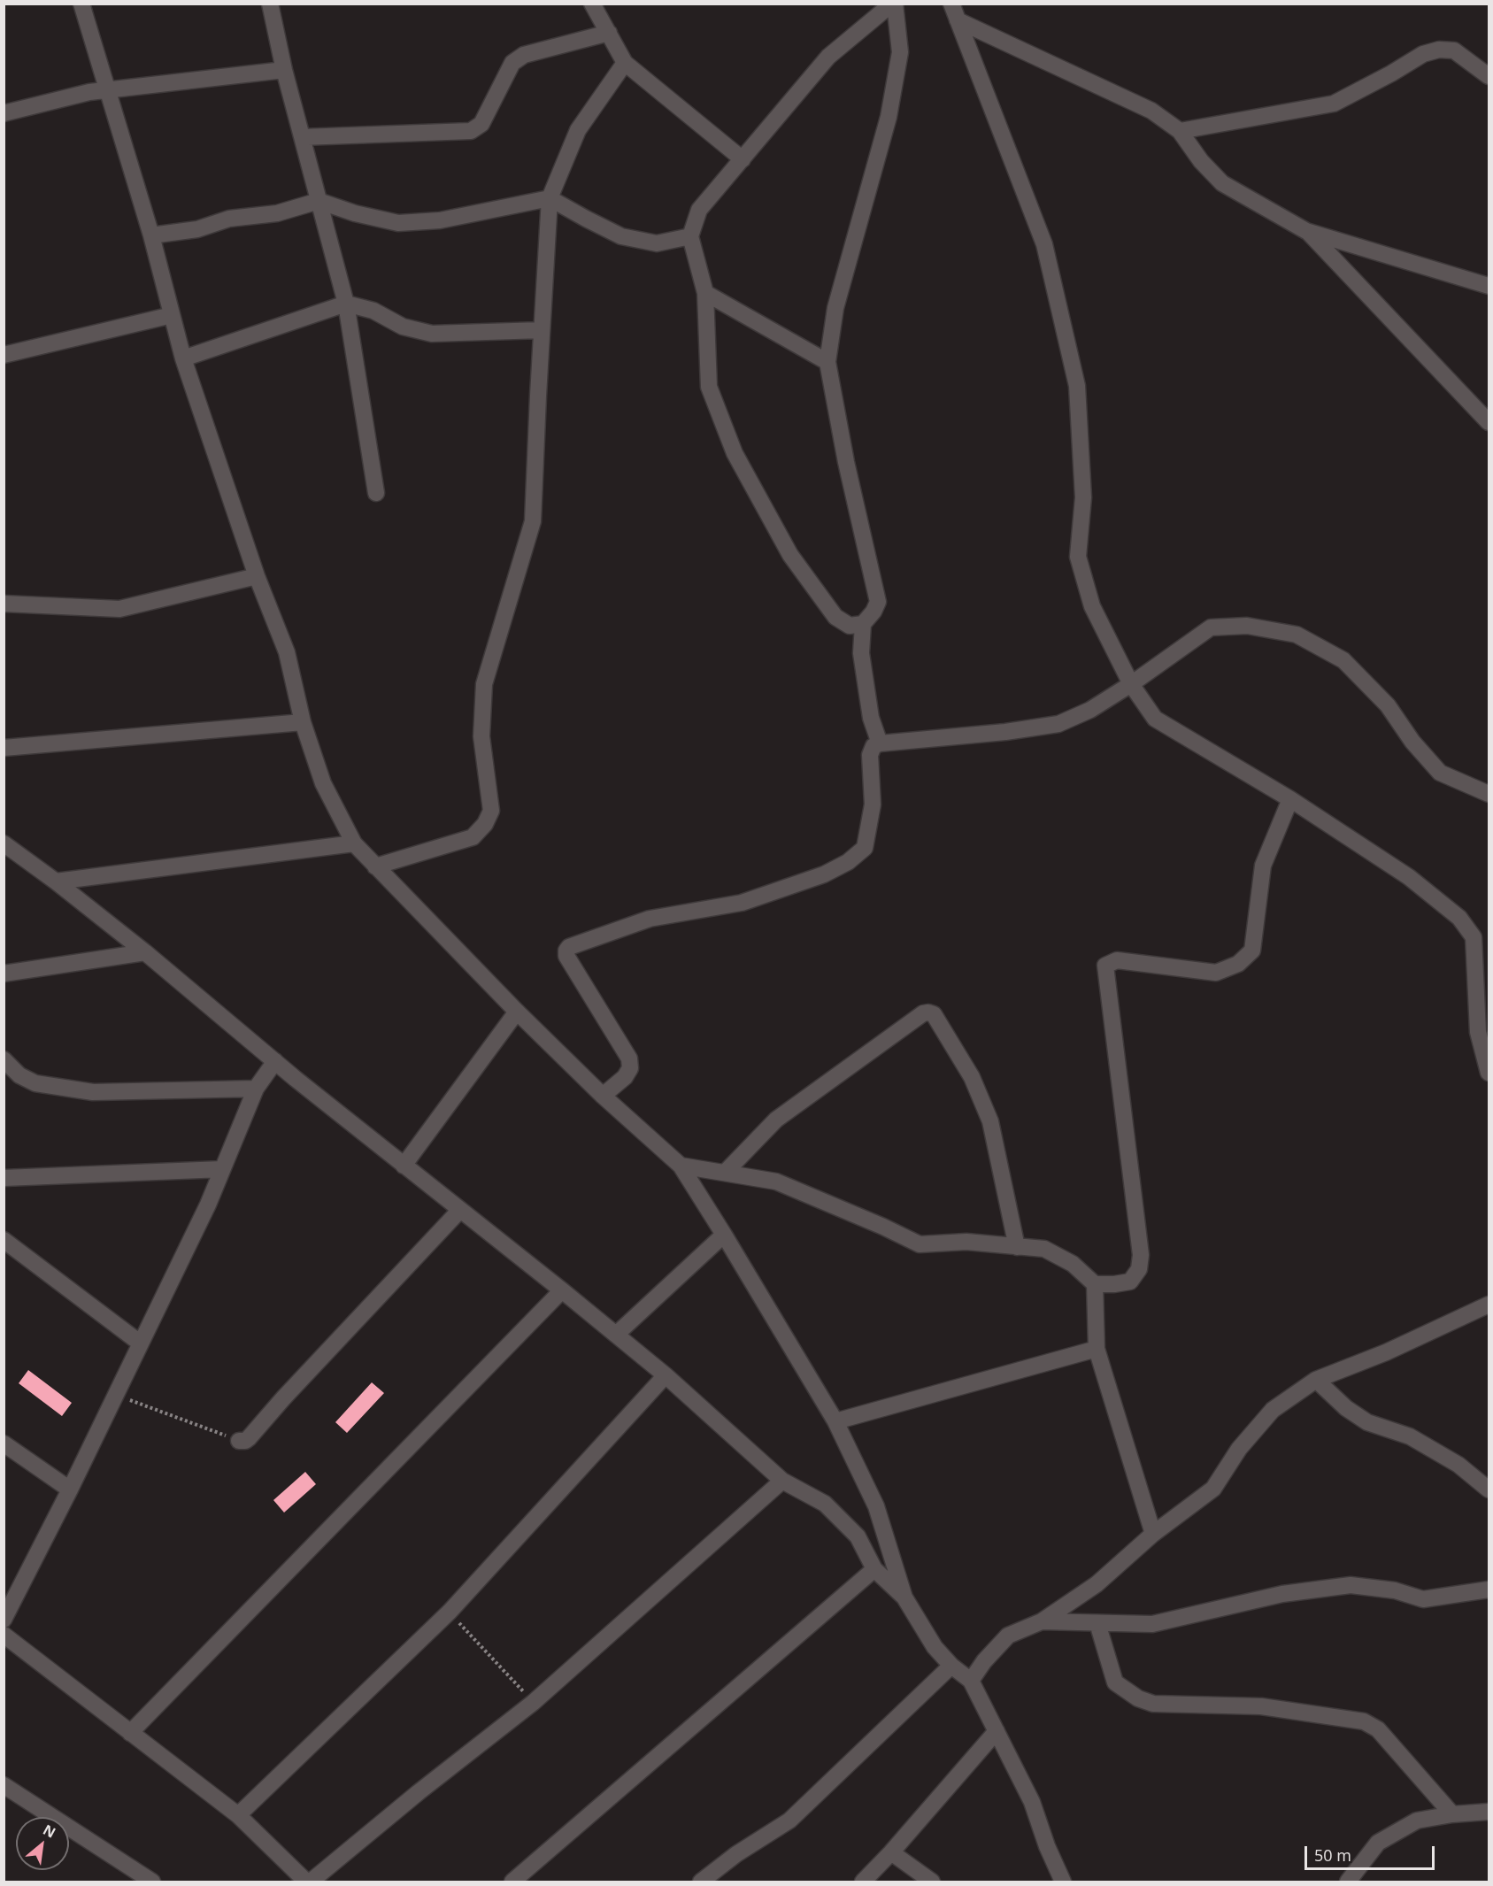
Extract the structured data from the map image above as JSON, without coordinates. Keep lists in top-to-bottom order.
{
  "scale_bar": "50 m",
  "north": "top right"
}
